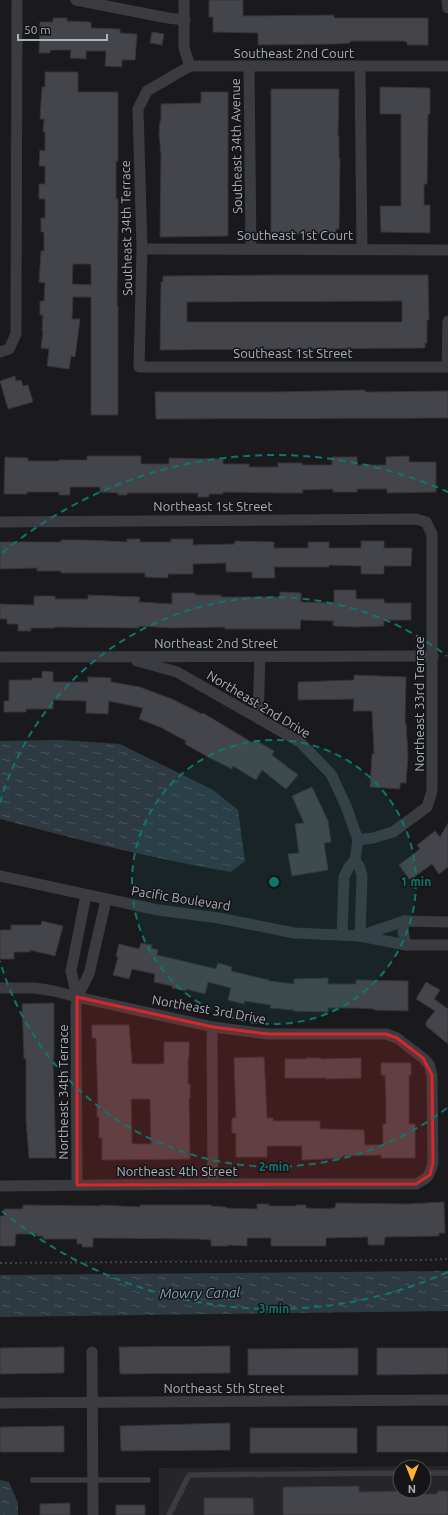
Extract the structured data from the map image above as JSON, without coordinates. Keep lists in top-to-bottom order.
{
  "streets": {
    "street": [
      "Southeast 2nd Court",
      "Southeast 34th Avenue",
      "Southeast 34th Terrace",
      "Southeast 1st Court",
      "Southeast 1st Street",
      "Northeast 1st Street",
      "Northeast 2nd Street",
      "Northeast 2nd Drive",
      "Northeast 33rd Terrace",
      "Pacific Boulevard",
      "Northeast 3rd Drive",
      "Northeast 34th Terrace",
      "Northeast 4th Street",
      "Northeast 5th Street"
    ]
  },
  "crossings": [
    ["Southeast 2nd Court", "Southeast 34th Avenue"],
    ["Southeast 2nd Court", "Southeast 34th Terrace"],
    ["Southeast 34th Avenue", "Southeast 1st Court"],
    ["Southeast 34th Terrace", "Southeast 1st Court"],
    ["Southeast 34th Terrace", "Southeast 1st Street"],
    ["Northeast 1st Street", "Northeast 33rd Terrace"],
    ["Northeast 2nd Street", "Northeast 2nd Drive"],
    ["Northeast 2nd Street", "Northeast 33rd Terrace"],
    ["Northeast 2nd Drive", "Northeast 33rd Terrace"],
    ["Northeast 2nd Drive", "Pacific Boulevard"],
    ["Pacific Boulevard", "Northeast 34th Terrace"],
    ["Northeast 3rd Drive", "Northeast 34th Terrace"],
    ["Northeast 3rd Drive", "Northeast 4th Street"],
    ["Northeast 34th Terrace", "Northeast 4th Street"]
  ],
  "water": ["Mowry Canal"],
  "scale_bar": "50 m",
  "north": "bottom",
  "rings": ["1 min", "2 min", "3 min"]
}
